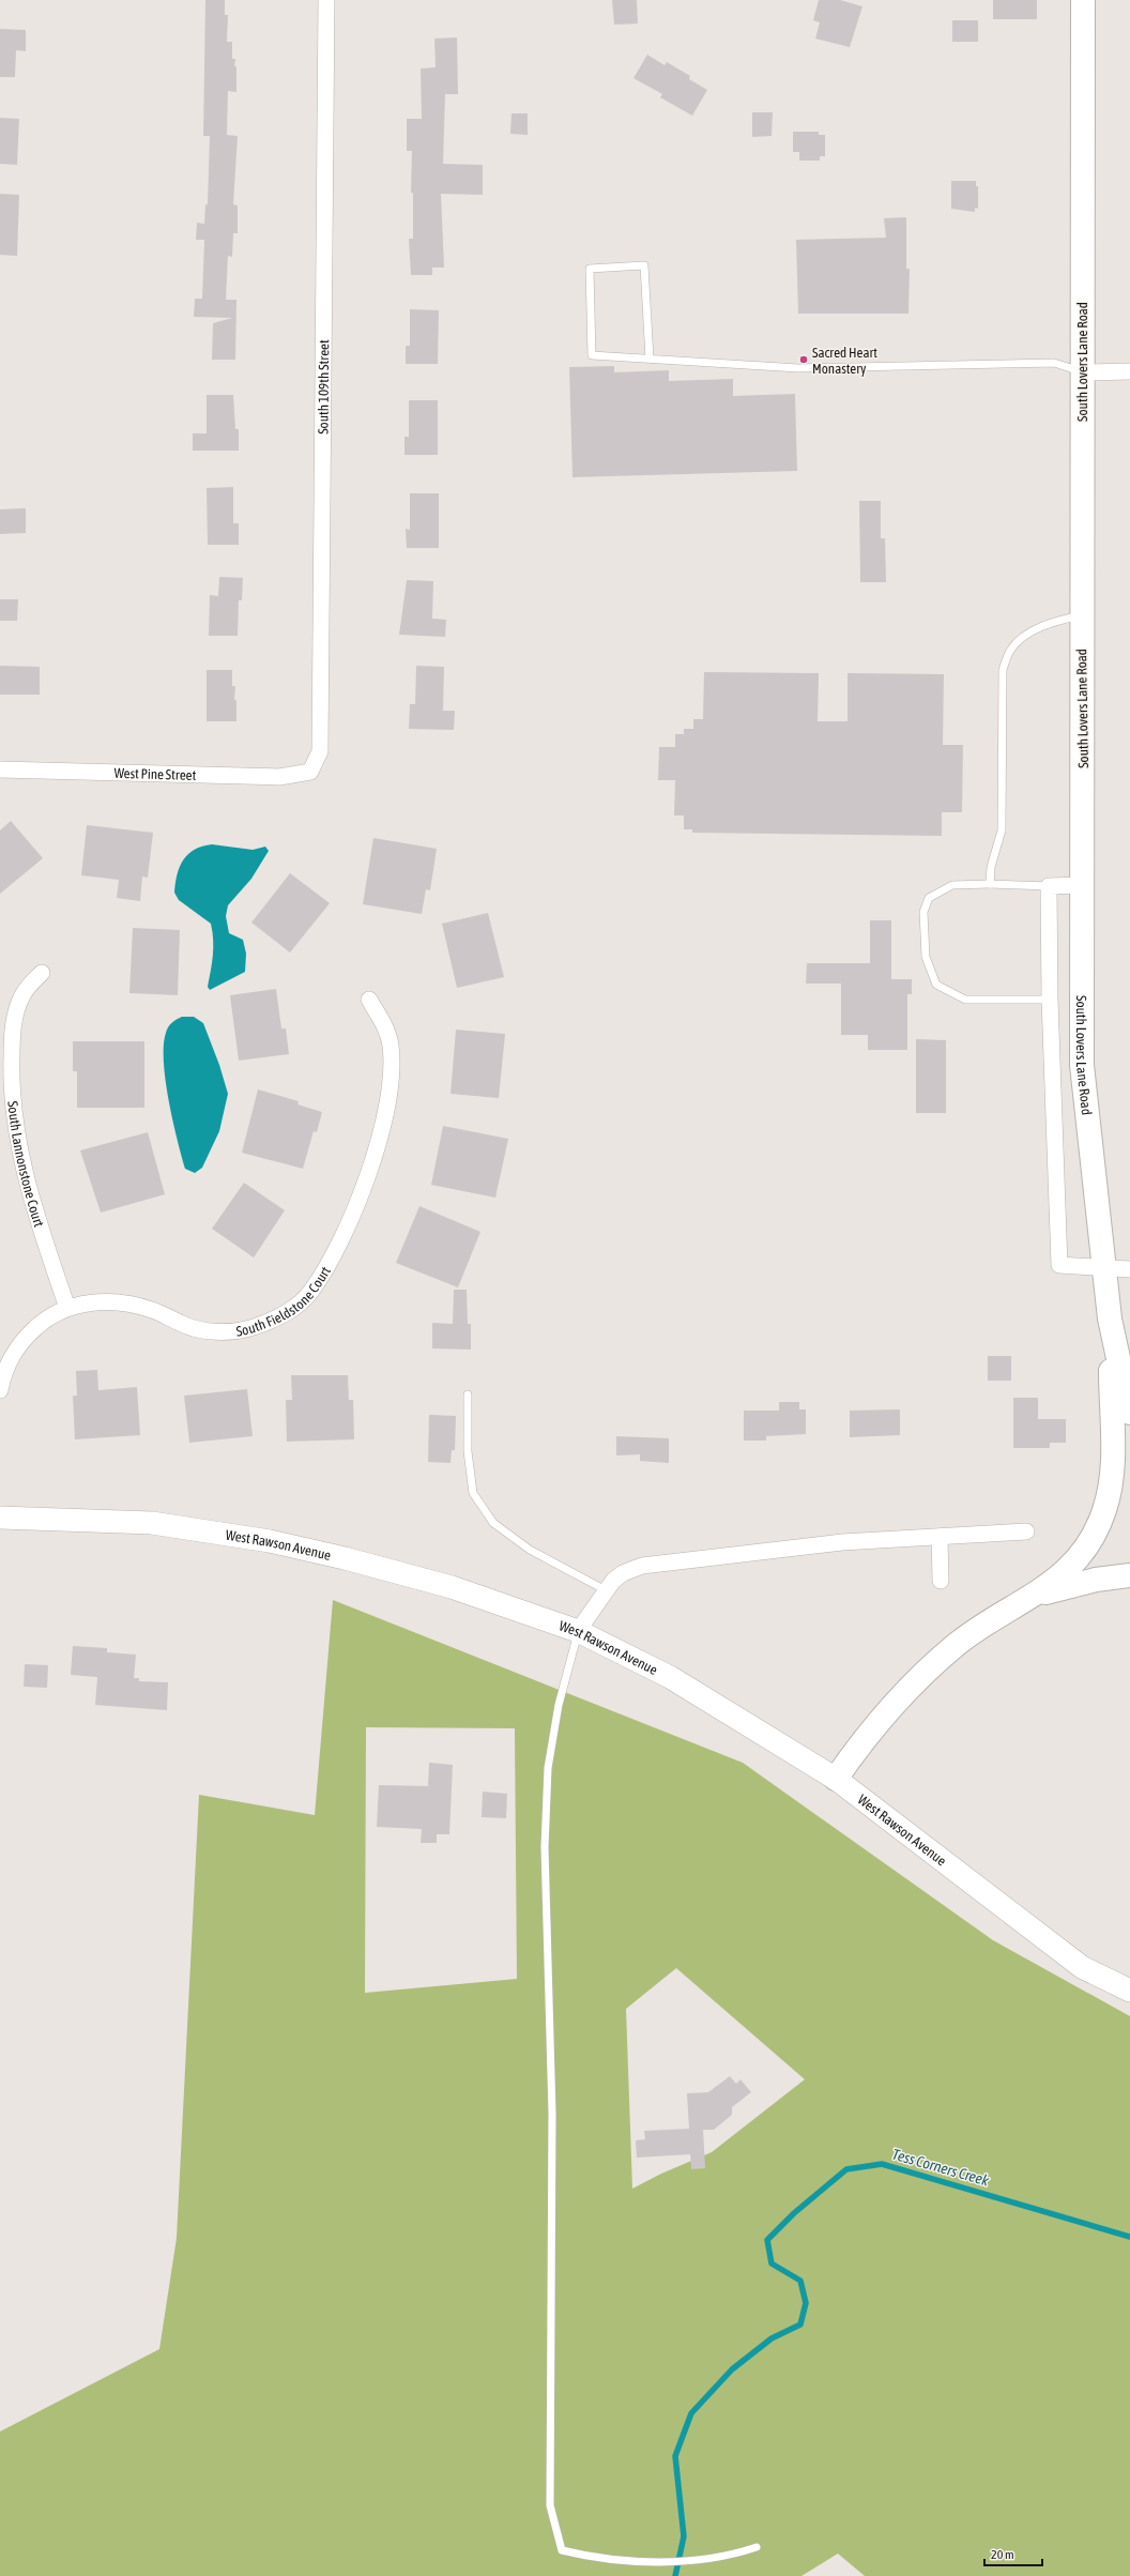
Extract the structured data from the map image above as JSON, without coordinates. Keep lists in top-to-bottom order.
{
  "streets": {
    "main road": ["South Lovers Lane Road"],
    "street": [
      "South 109th Street",
      "West Pine Street",
      "South Lannonstone Court",
      "South Fieldstone Court",
      "West Rawson Avenue"
    ]
  },
  "crossings": [
    ["South 109th Street", "West Pine Street"],
    ["South Lannonstone Court", "South Fieldstone Court"]
  ],
  "water": ["Tess Corners Creek"],
  "places": ["Sacred Heart Monastery"],
  "scale_bar": "20 m"
}
